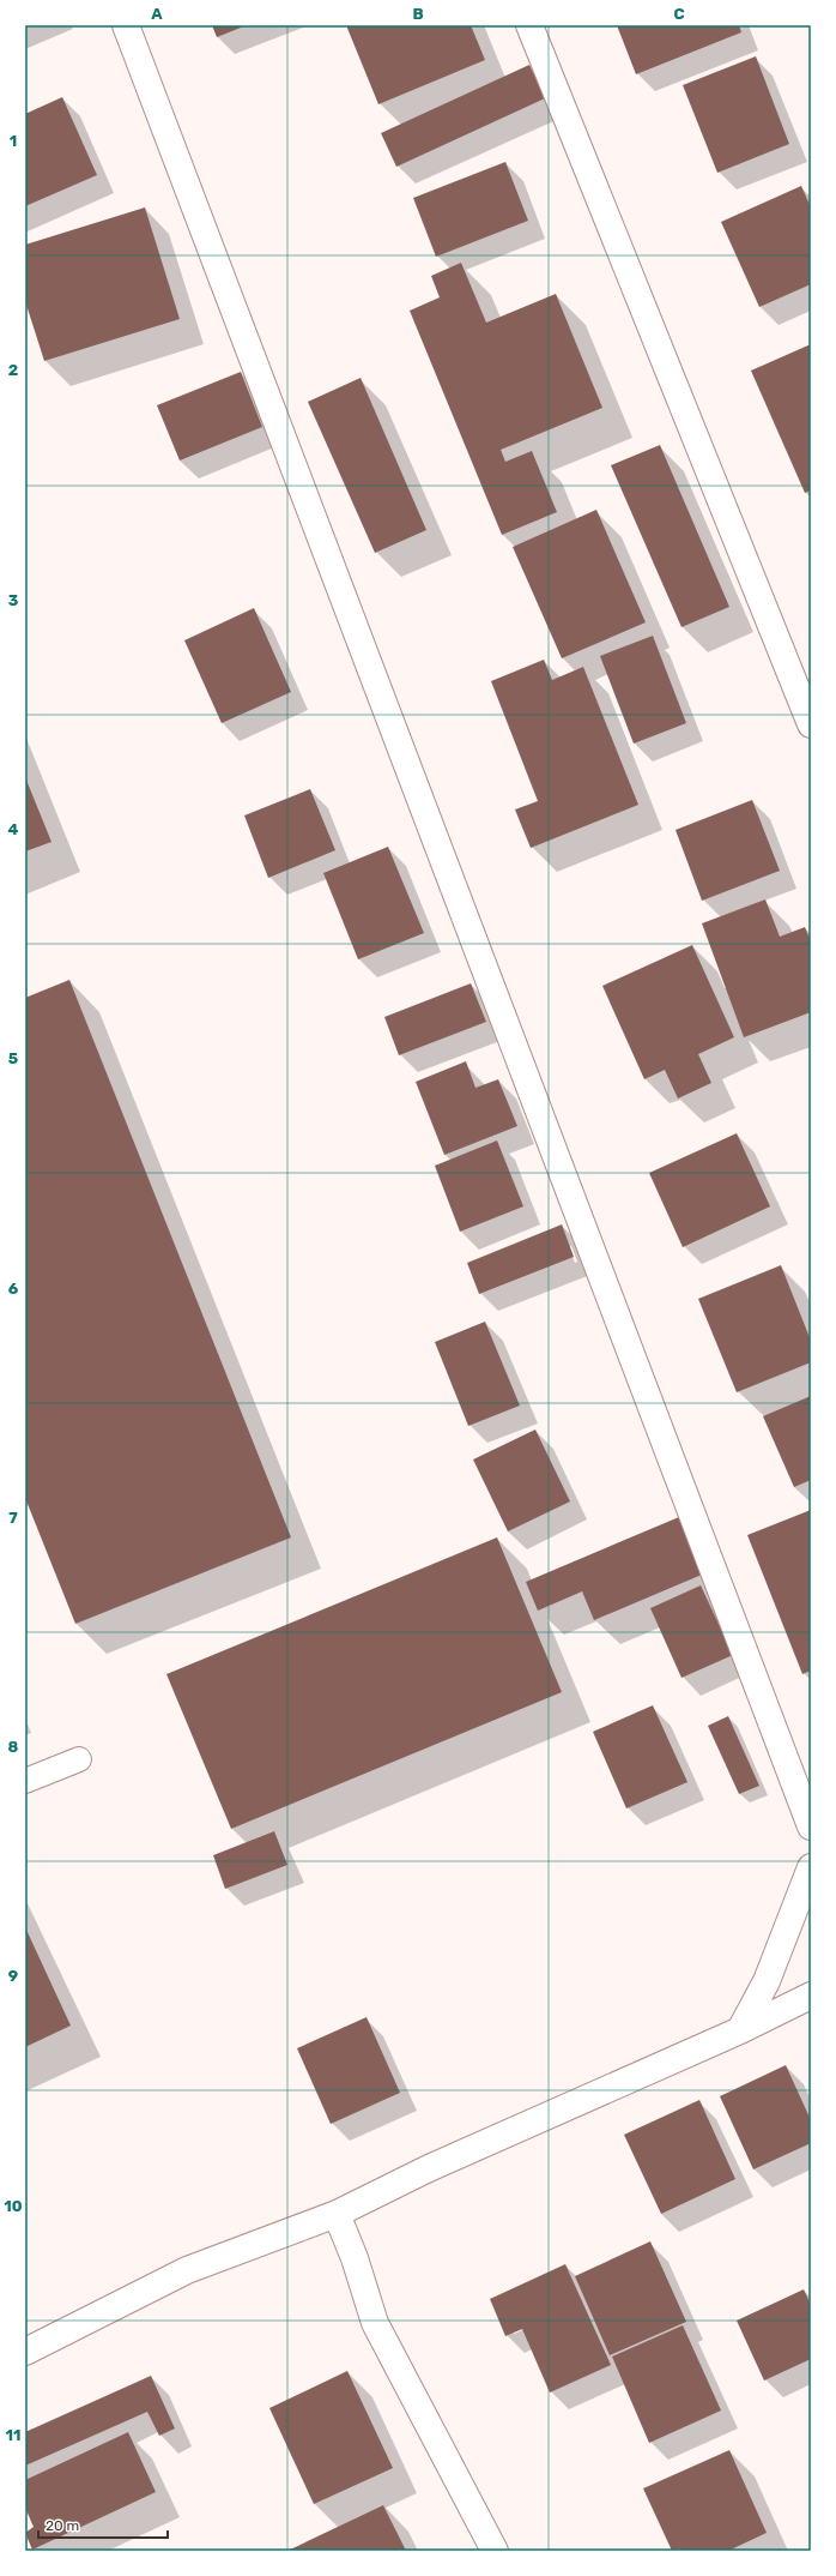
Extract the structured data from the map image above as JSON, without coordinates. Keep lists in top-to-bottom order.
{
  "scale_bar": "20 m",
  "grid": {
    "columns": ["A", "B", "C"],
    "rows": [
      "1",
      "2",
      "3",
      "4",
      "5",
      "6",
      "7",
      "8",
      "9",
      "10",
      "11"
    ]
  }
}
